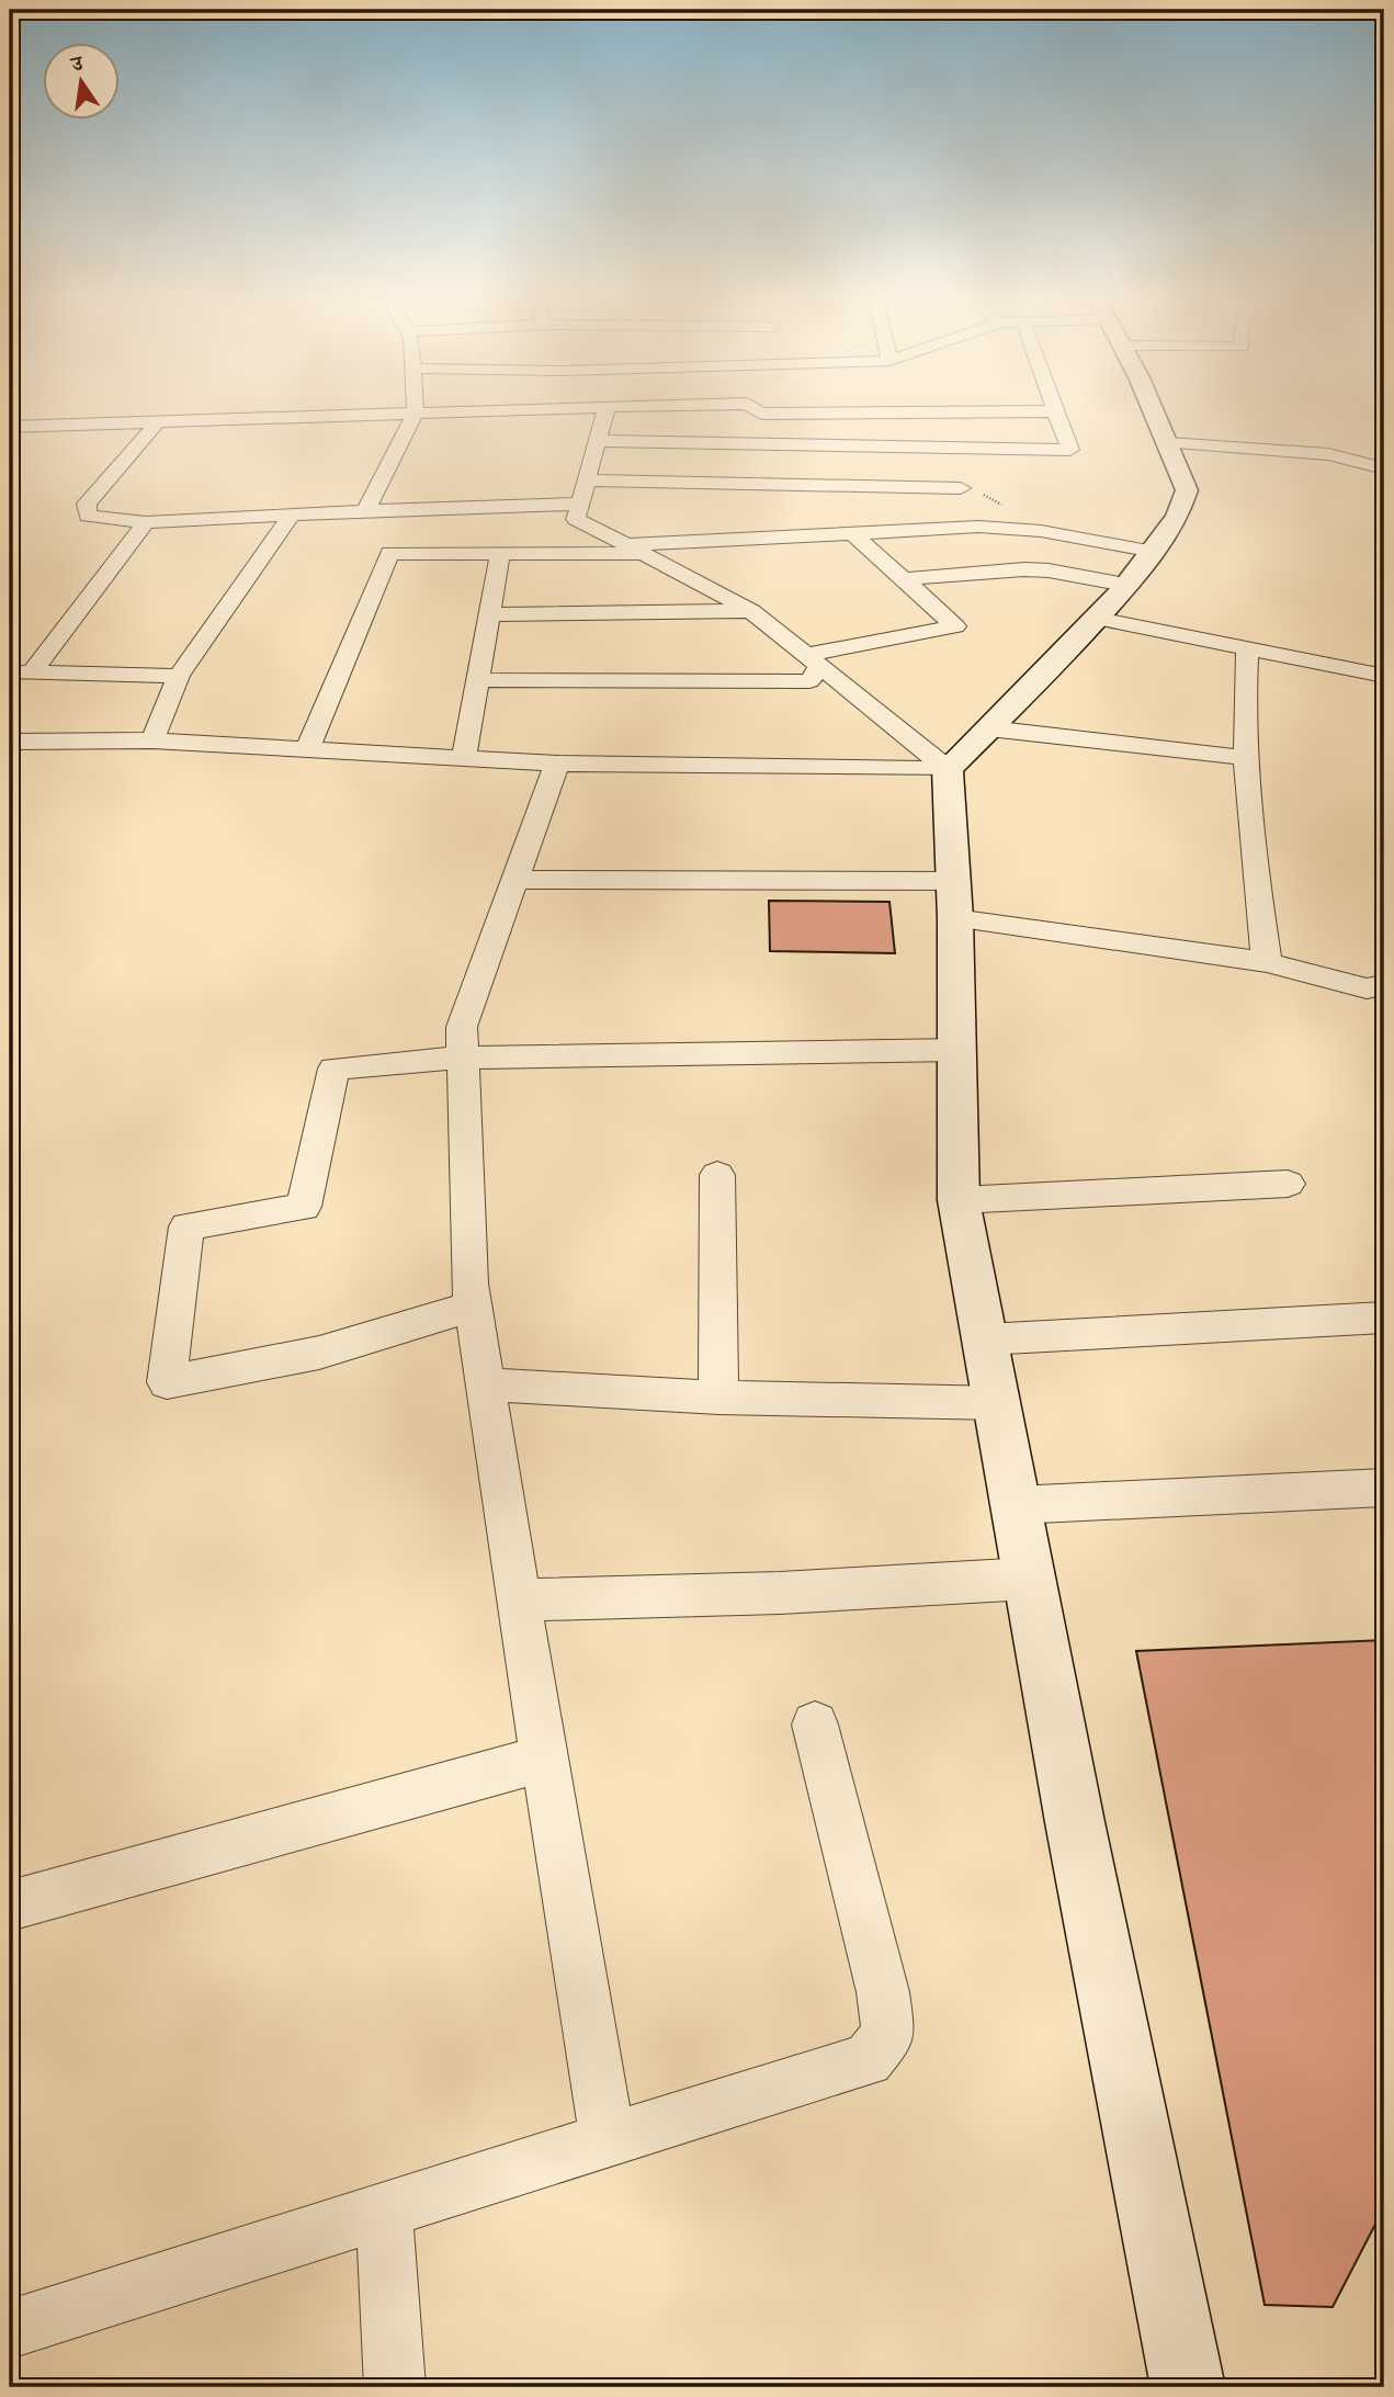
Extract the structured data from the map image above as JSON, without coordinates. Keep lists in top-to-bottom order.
{
  "north": "top"
}
